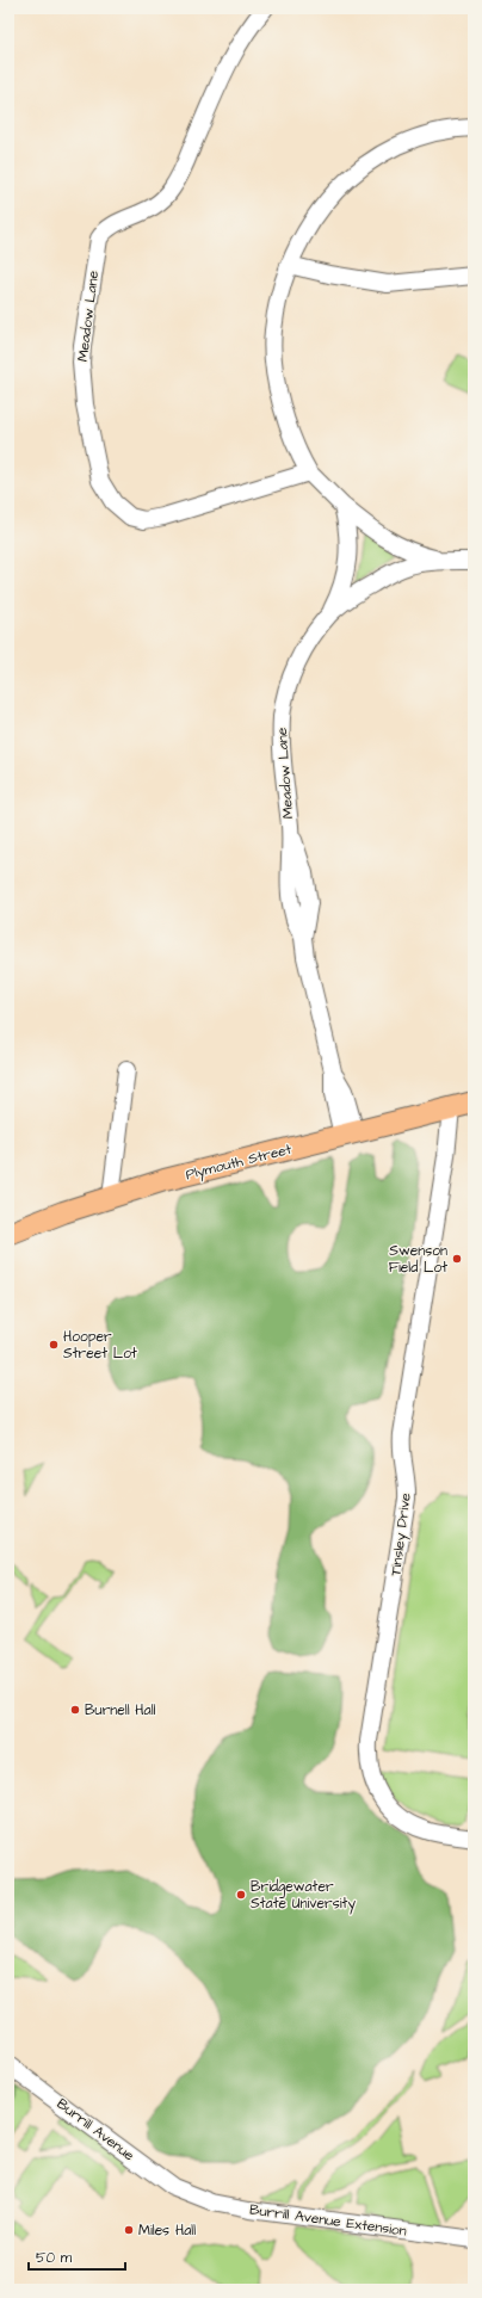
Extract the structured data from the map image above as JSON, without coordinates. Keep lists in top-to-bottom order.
{
  "streets": {
    "main road": ["Plymouth Street"],
    "street": [
      "Meadow Lane",
      "Tinsley Drive",
      "Burrill Avenue",
      "Burrill Avenue Extension"
    ]
  },
  "crossings": [
    ["Meadow Lane", "Plymouth Street"],
    ["Plymouth Street", "Tinsley Drive"],
    ["Burrill Avenue", "Burrill Avenue Extension"]
  ],
  "places": [
    "Swenson Field Lot",
    "Hooper Street Lot",
    "Burnell Hall",
    "Bridgewater State University",
    "Miles Hall"
  ],
  "scale_bar": "50 m"
}
